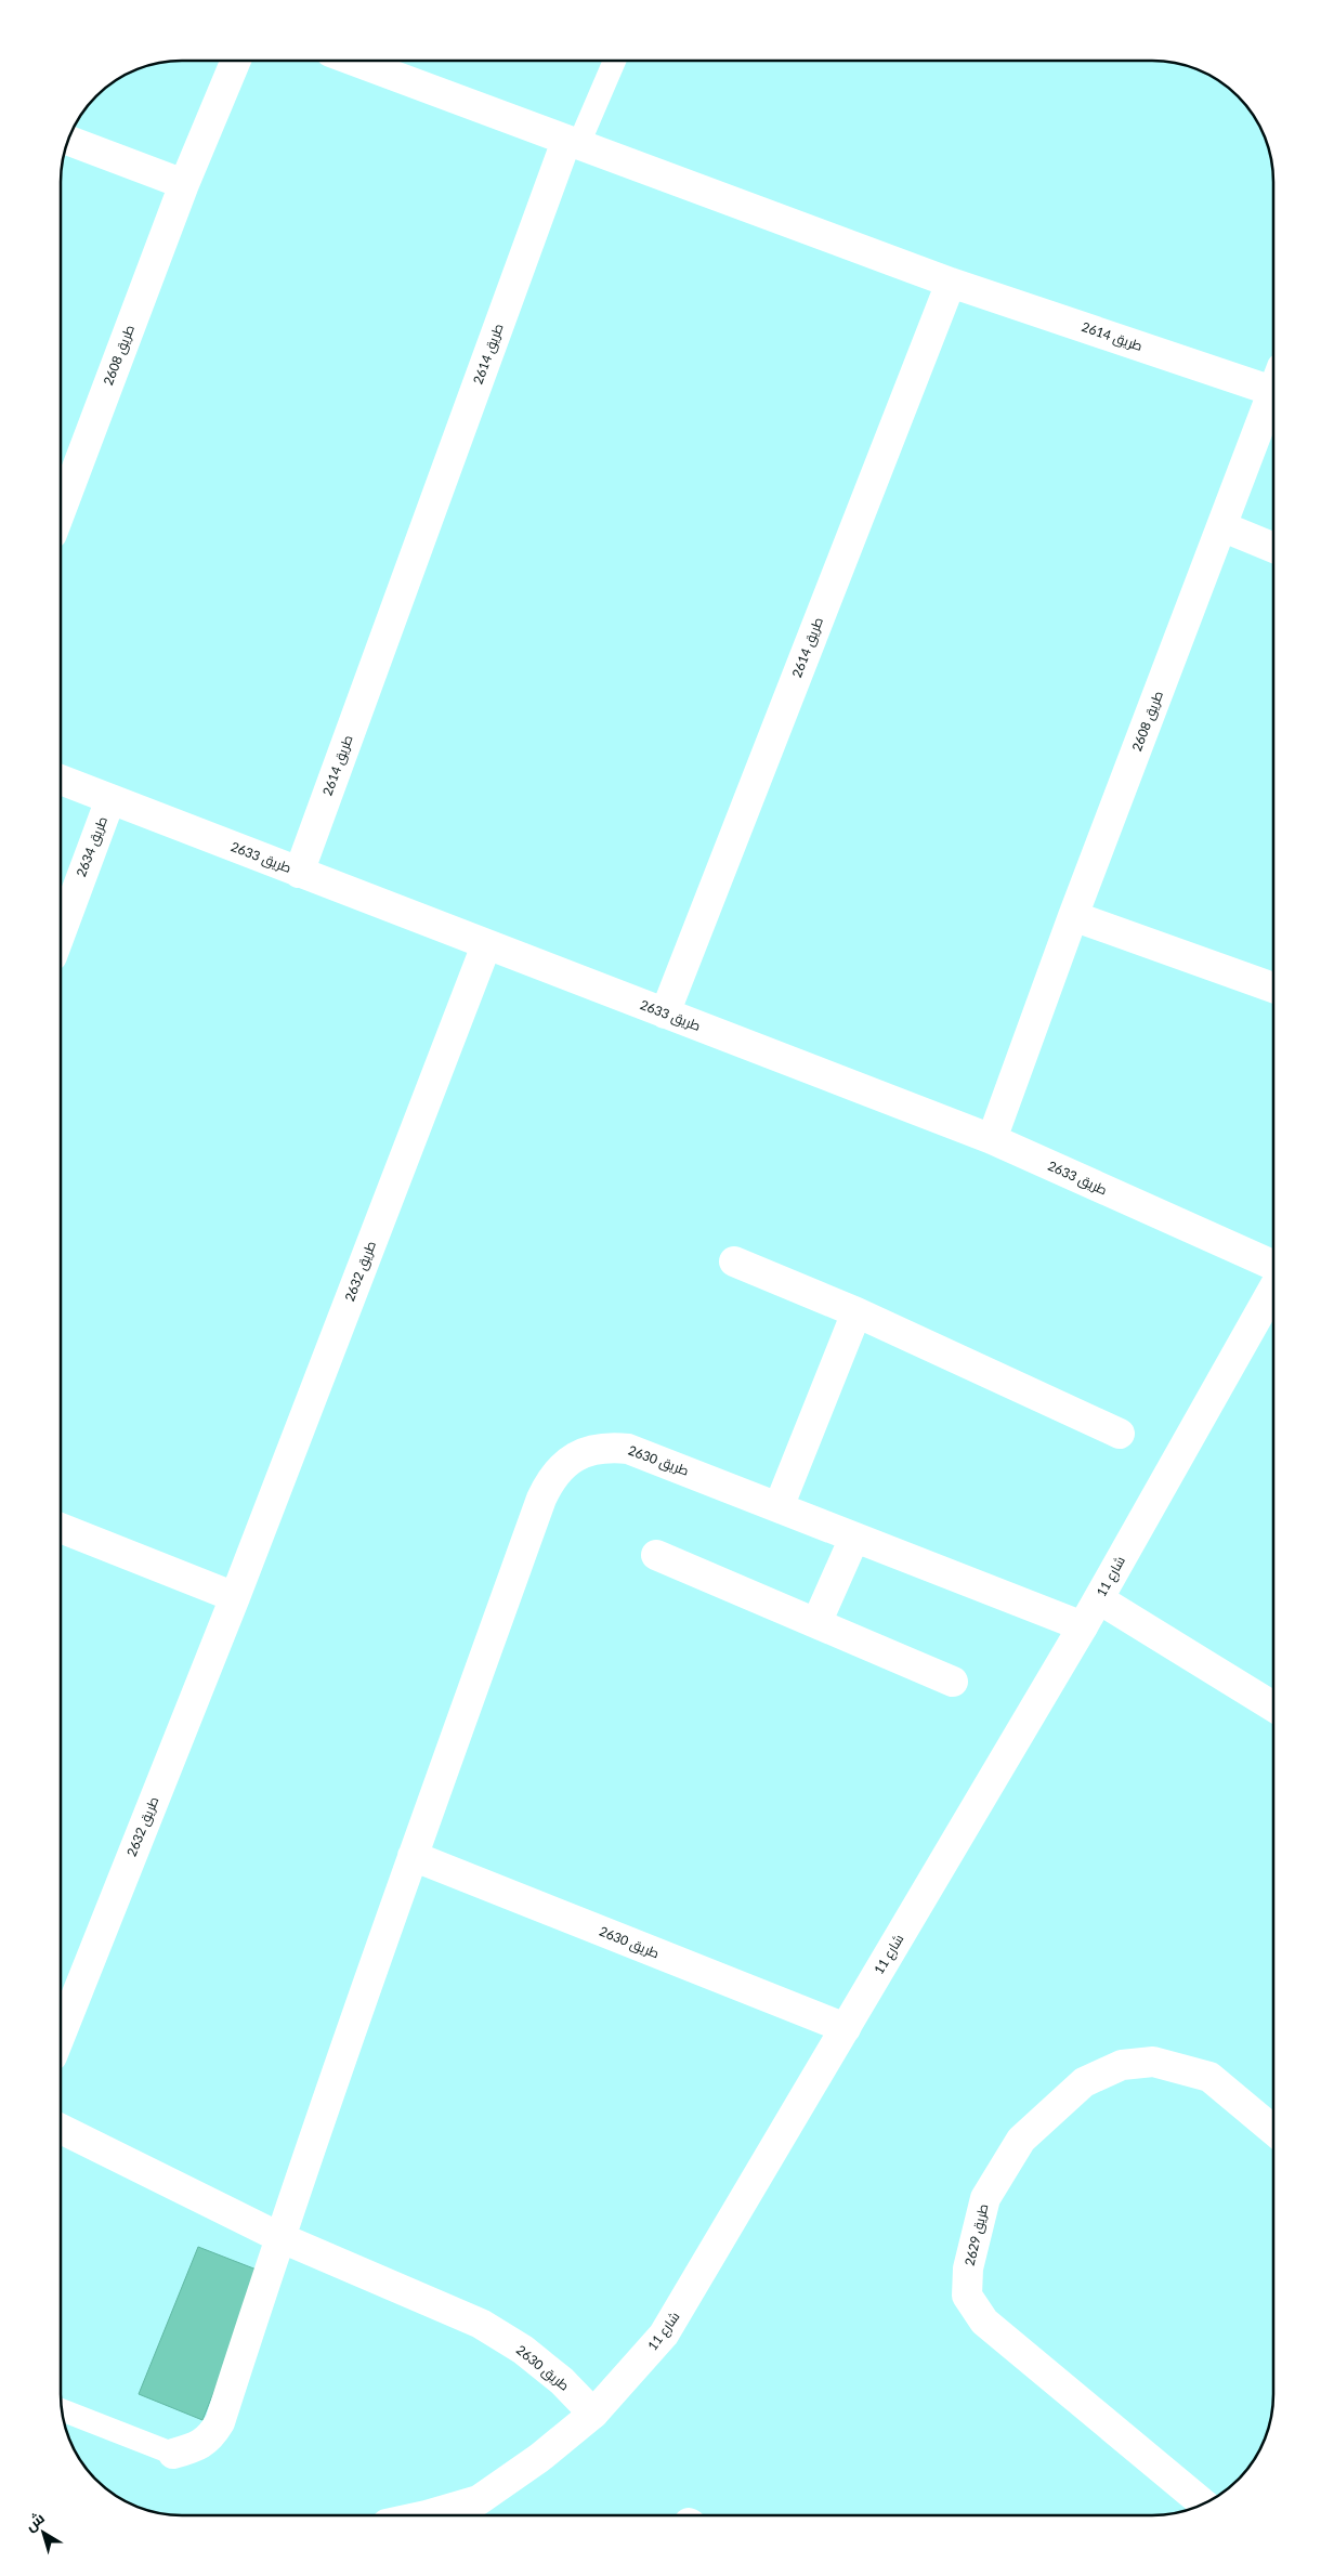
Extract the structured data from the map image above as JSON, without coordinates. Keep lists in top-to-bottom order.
{
  "streets": {
    "street": [
      "طريق 2614",
      "طريق 2608",
      "طريق 2634",
      "طريق 2633",
      "طريق 2632",
      "طريق 2630",
      "شارع 11",
      "طريق 2629"
    ]
  },
  "crossings": [
    ["طريق 2614", "طريق 2633"],
    ["طريق 2608", "طريق 2633"],
    ["طريق 2634", "طريق 2633"],
    ["طريق 2633", "طريق 2632"],
    ["طريق 2630", "شارع 11"]
  ],
  "north": "top left"
}
